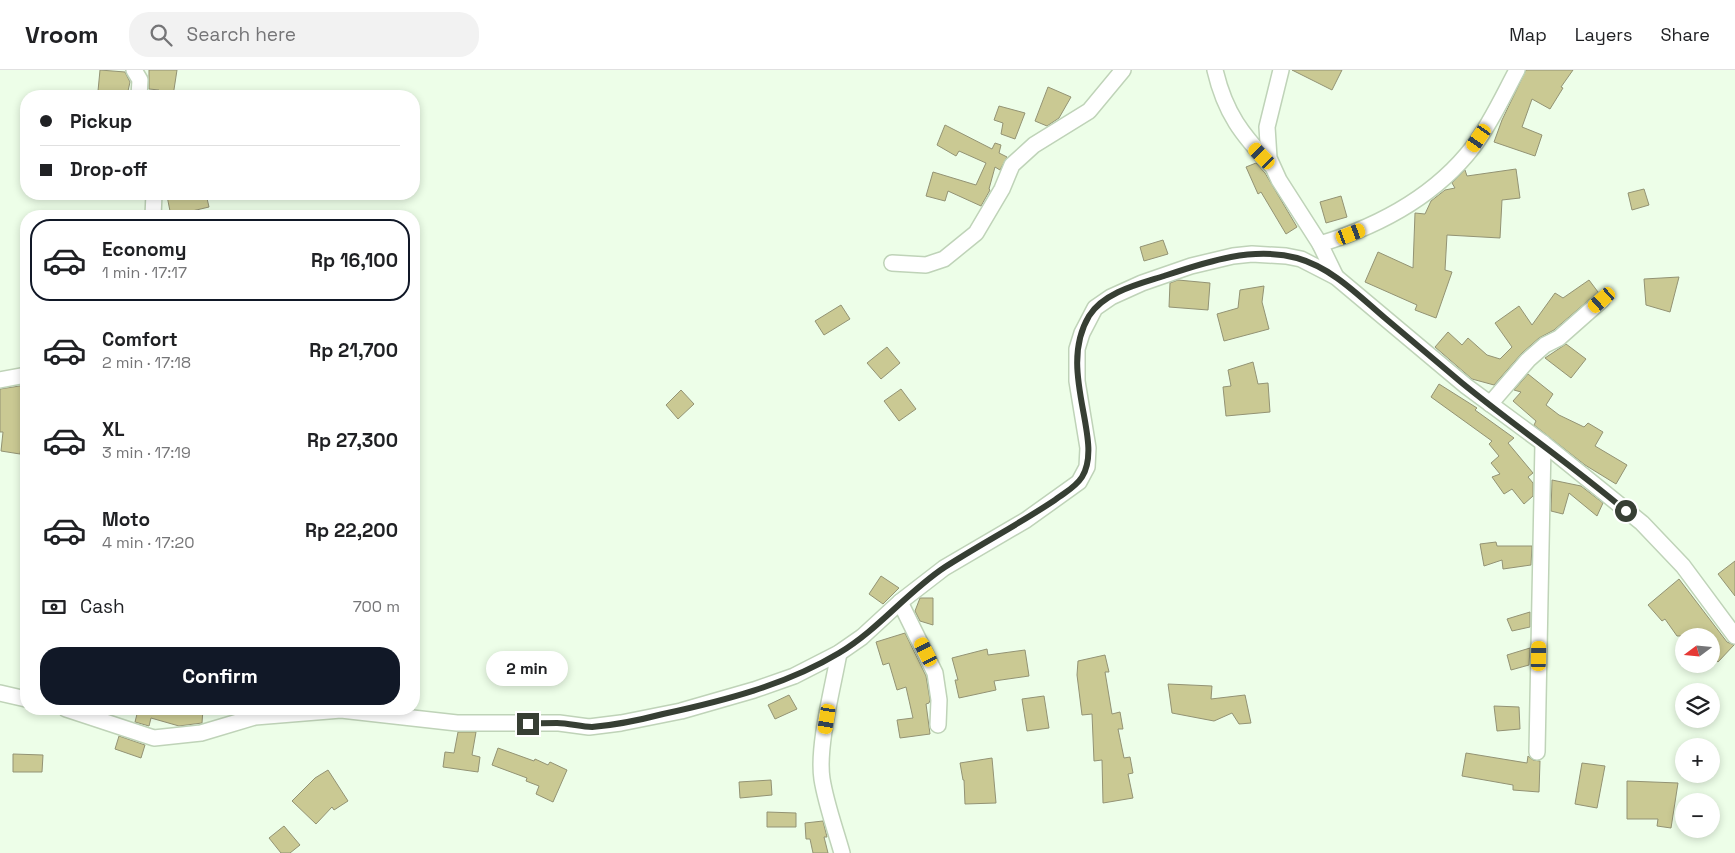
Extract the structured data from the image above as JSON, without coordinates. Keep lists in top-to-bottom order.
{
  "north": "left",
  "page": {
    "header": "Vroom",
    "search": "Search here",
    "nav": ["Map", "Layers", "Share"],
    "banner": ["Pickup", "Drop-off"],
    "list": [
      {
        "name": "Economy",
        "note": "1 min · 17:17",
        "value": "Rp 16,100"
      },
      {
        "name": "Comfort",
        "note": "2 min · 17:18",
        "value": "Rp 21,700"
      },
      {
        "name": "XL",
        "note": "3 min · 17:19",
        "value": "Rp 27,300"
      },
      {
        "name": "Moto",
        "note": "4 min · 17:20",
        "value": "Rp 22,200"
      }
    ],
    "pay": ["Cash", "700 m"],
    "map_buttons": ["+", "−"],
    "buttons": "Confirm",
    "bubble": "2 min"
  }
}
